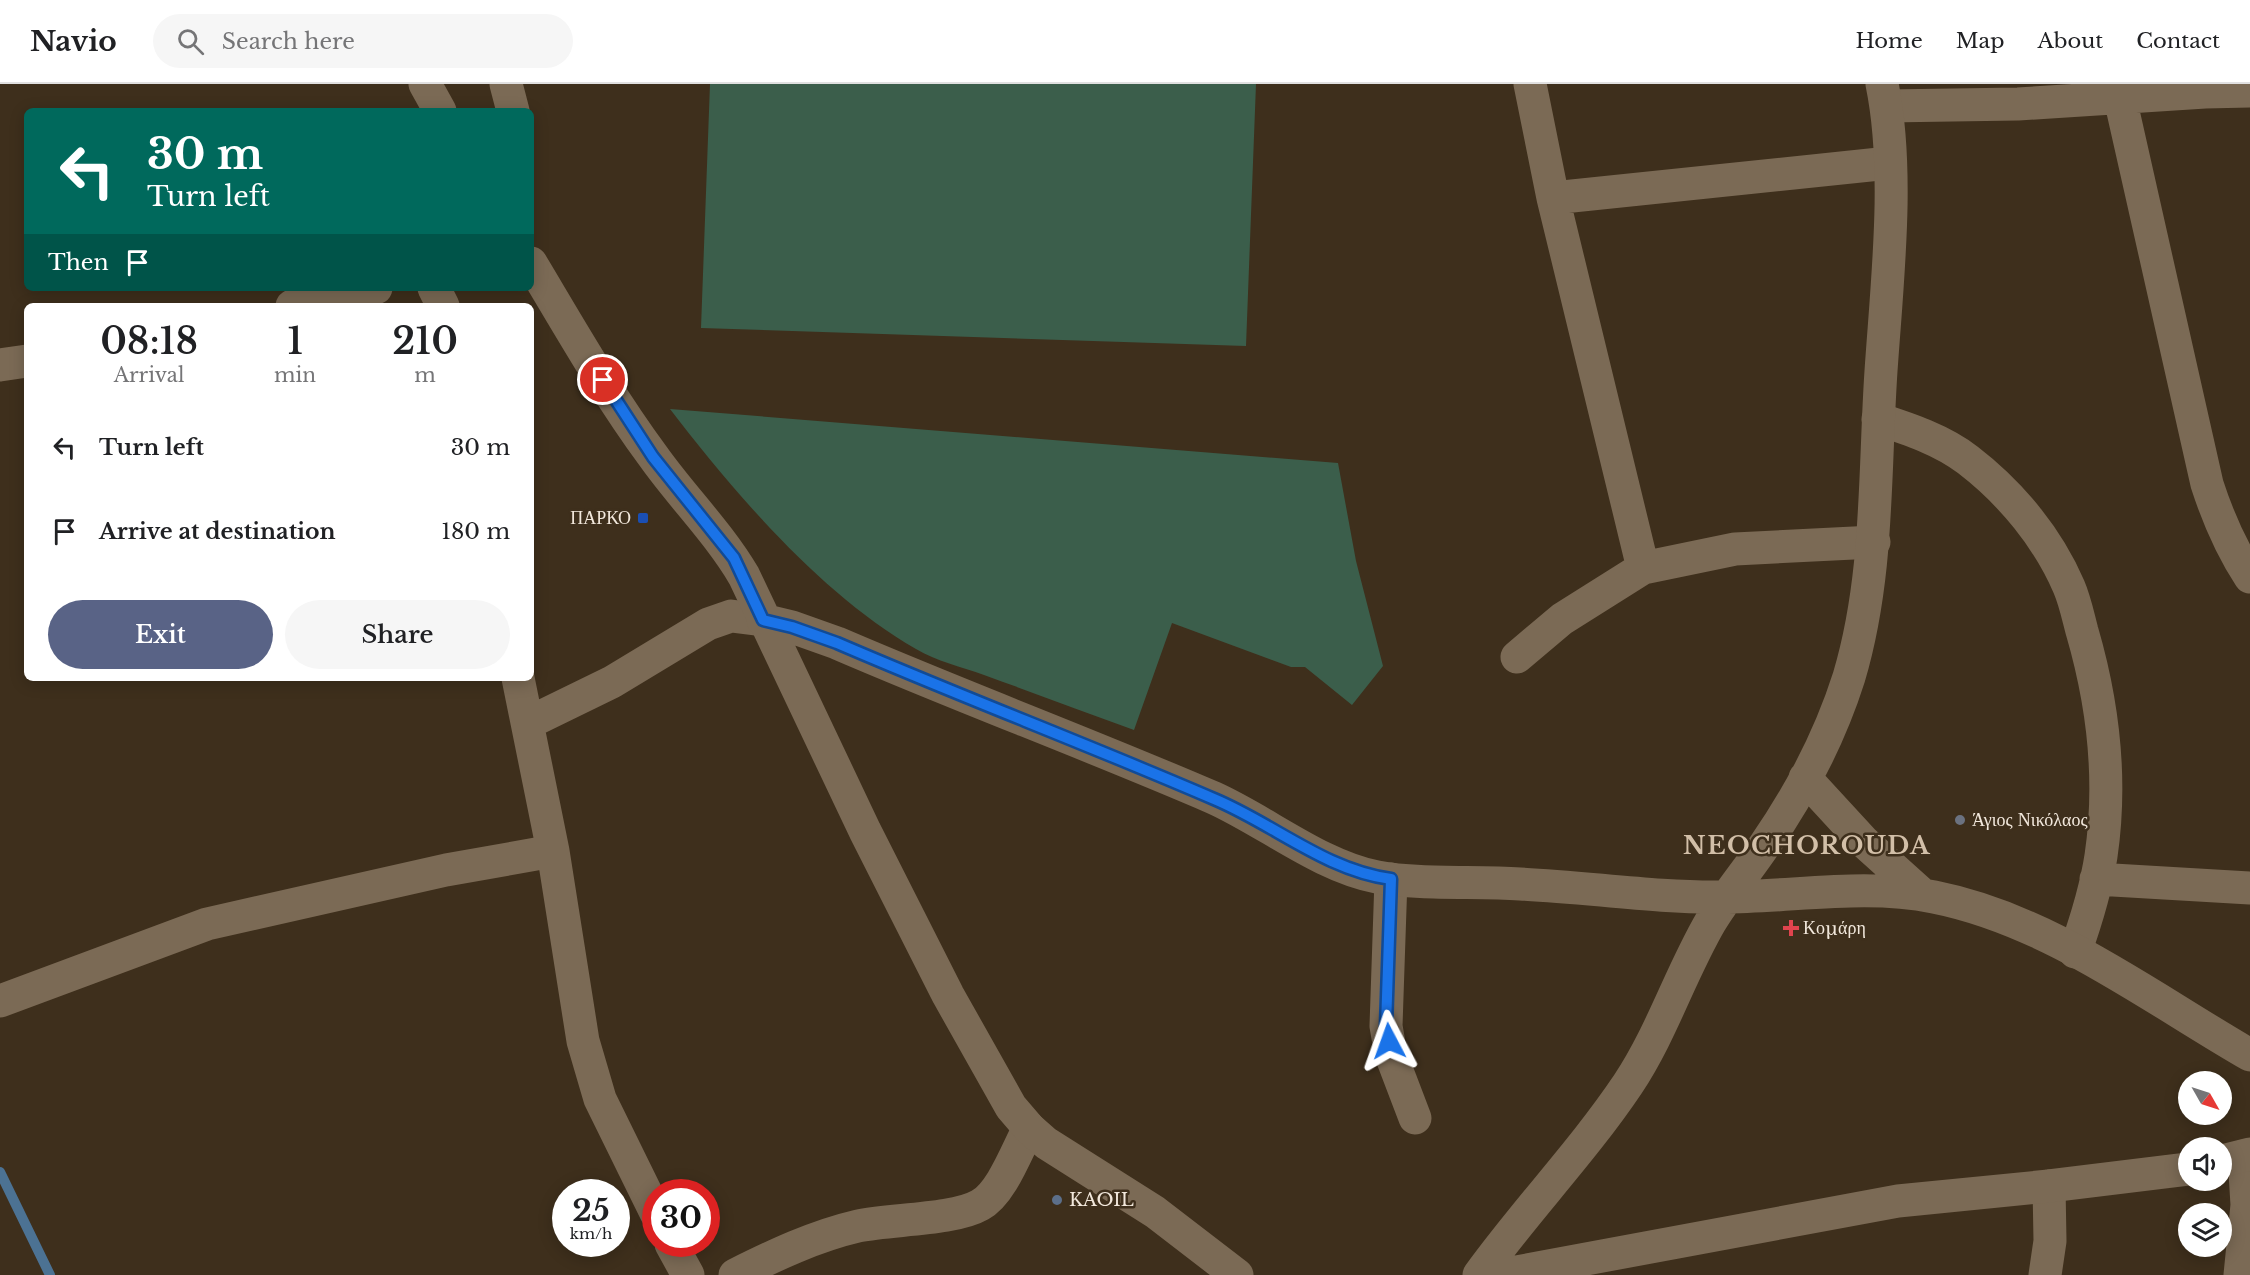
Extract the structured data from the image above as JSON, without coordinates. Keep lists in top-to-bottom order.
{
  "districts": ["NEOCHOROUDA"],
  "places": {
    "transit": ["ΠΑΡΚΟ"],
    "other": ["Άγιος Νικόλαος", "KAOIL"],
    "health": ["Κομάρη"]
  },
  "north": "bottom right",
  "page": {
    "header": "Navio",
    "search": "Search here",
    "nav": [
      "Home",
      "Map",
      "About",
      "Contact"
    ],
    "turn": ["30 m", "Turn left"],
    "then": "Then",
    "eta": [
      "08:18",
      "Arrival",
      "1",
      "min",
      "210",
      "m"
    ],
    "list": [
      {
        "name": "Turn left",
        "value": "30 m"
      },
      {
        "name": "Arrive at destination",
        "value": "180 m"
      }
    ],
    "buttons": ["Exit", "Share"],
    "speed": "25 km/h",
    "limit": "30"
  }
}
